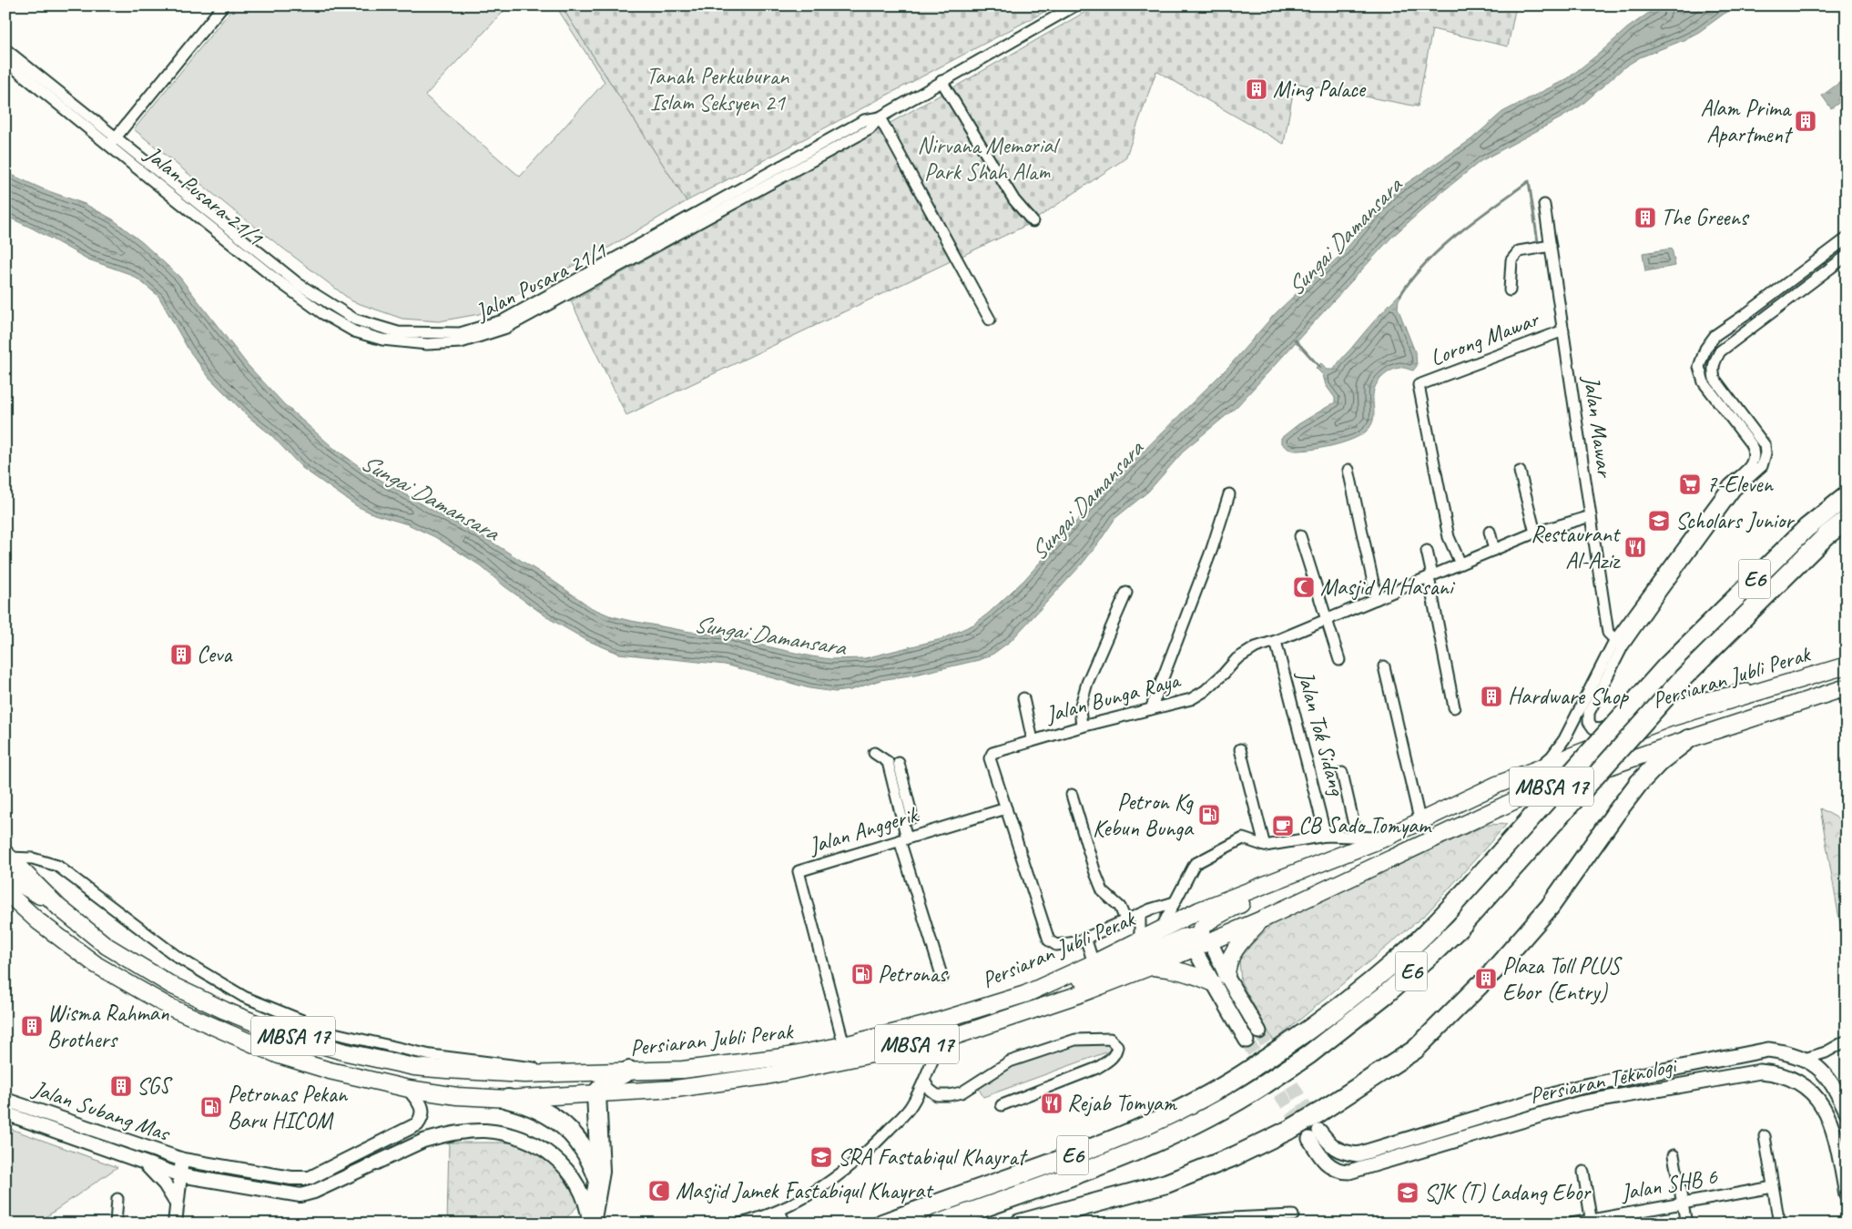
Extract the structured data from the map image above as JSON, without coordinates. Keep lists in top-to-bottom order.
{
  "streets": {
    "highway": ["E6"],
    "main road": ["Persiaran Jubli Perak", "MBSA 17", "Persiaran Teknologi"],
    "street": [
      "Jalan Pusara 21/1",
      "Lorong Mawar",
      "Jalan Mawar",
      "Jalan Bunga Raya",
      "Jalan Tok Sidang",
      "Jalan Anggerik",
      "Jalan Subang Mas",
      "Jalan SHB 6"
    ]
  },
  "crossings": [
    ["Lorong Mawar", "Jalan Mawar"],
    ["Lorong Mawar", "Jalan Bunga Raya"],
    ["Jalan Mawar", "Jalan Bunga Raya"],
    ["Persiaran Jubli Perak", "Jalan Anggerik"],
    ["Persiaran Jubli Perak", "Jalan Subang Mas"],
    ["Jalan Bunga Raya", "Jalan Tok Sidang"],
    ["Jalan Bunga Raya", "Jalan Anggerik"]
  ],
  "water": ["Sungai Damansara"],
  "parks": ["Tanah Perkuburan Islam Seksyen 21", "Nirvana Memorial Park Shah Alam"],
  "places": {
    "building": [
      "Ming Palace",
      "Alam Prima Apartment",
      "The Greens",
      "Ceva",
      "Hardware Shop",
      "Plaza Toll PLUS Ebor (Entry)",
      "Wisma Rahman Brothers",
      "SGS"
    ],
    "supermarket": ["7-Eleven"],
    "school or university": ["Scholars Junior", "SRA Fastabiqul Khayrat", "SJK (T) Ladang Ebor"],
    "restaurant": ["Restaurant Al-Aziz", "Rejab Tomyam"],
    "mosque": ["Masjid Al Hasani", "Masjid Jamek Fastabiqul Khayrat"],
    "fuel station": ["Petron Kg Kebun Bunga", "Petronas", "Petronas Pekan Baru HICOM"],
    "cafe": ["CB Sado Tomyam"]
  }
}
